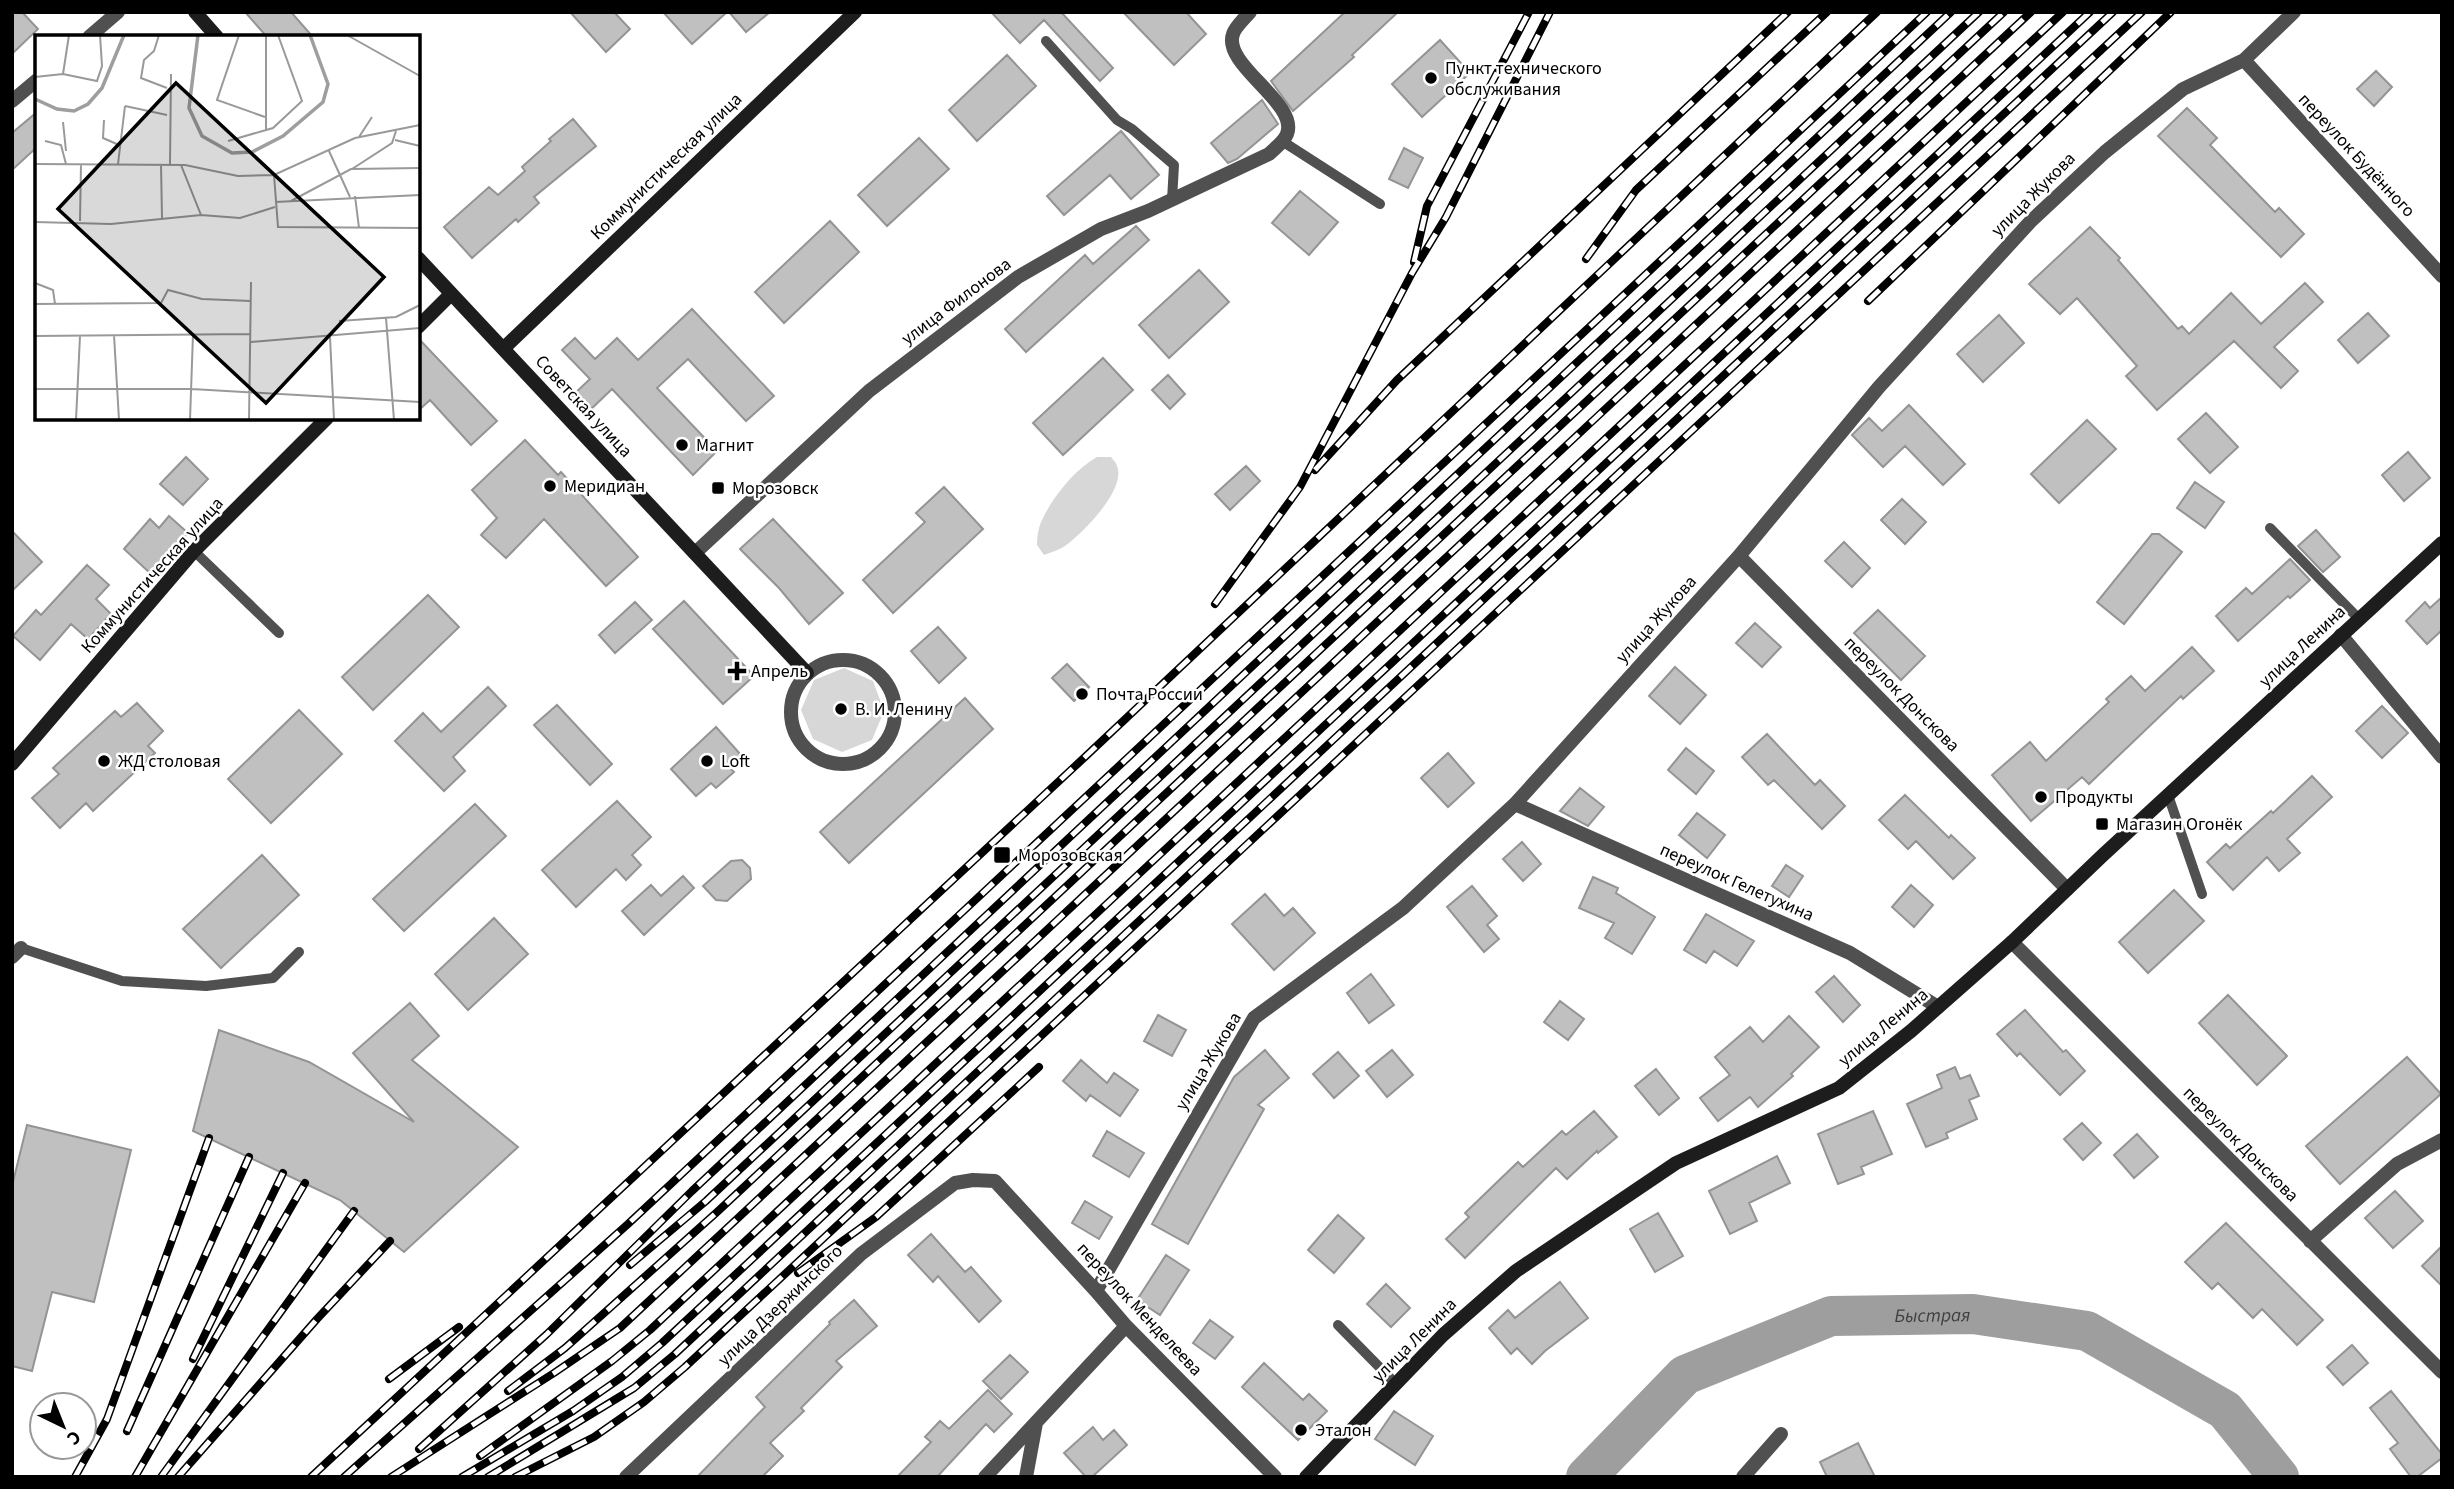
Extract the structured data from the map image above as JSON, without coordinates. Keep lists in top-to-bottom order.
{
  "streets": {
    "street": [
      "переулок Будённого",
      "Коммунистическая улица",
      "улица Жукова",
      "улица Филонова",
      "Советская улица",
      "улица Ленина",
      "переулок Донскова",
      "переулок Гелетухина",
      "улица Дзержинского",
      "переулок Менделеева"
    ]
  },
  "crossings": [
    ["переулок Будённого", "улица Жукова"],
    ["Коммунистическая улица", "Советская улица"],
    ["улица Жукова", "переулок Донскова"],
    ["улица Жукова", "переулок Гелетухина"],
    ["улица Жукова", "переулок Менделеева"],
    ["улица Филонова", "Советская улица"],
    ["улица Ленина", "переулок Донскова"],
    ["улица Ленина", "переулок Гелетухина"],
    ["улица Дзержинского", "переулок Менделеева"]
  ],
  "water": ["Быстрая"],
  "places": {
    "other": [
      "Пункт технического обслуживания",
      "Магнит",
      "Меридиан",
      "Почта России",
      "В. И. Ленину",
      "ЖД столовая",
      "Loft",
      "Продукты",
      "Эталон"
    ],
    "transit": ["Морозовск", "Магазин Огонёк", "Морозовская"],
    "health": ["Апрель"]
  },
  "north": "bottom right"
}
